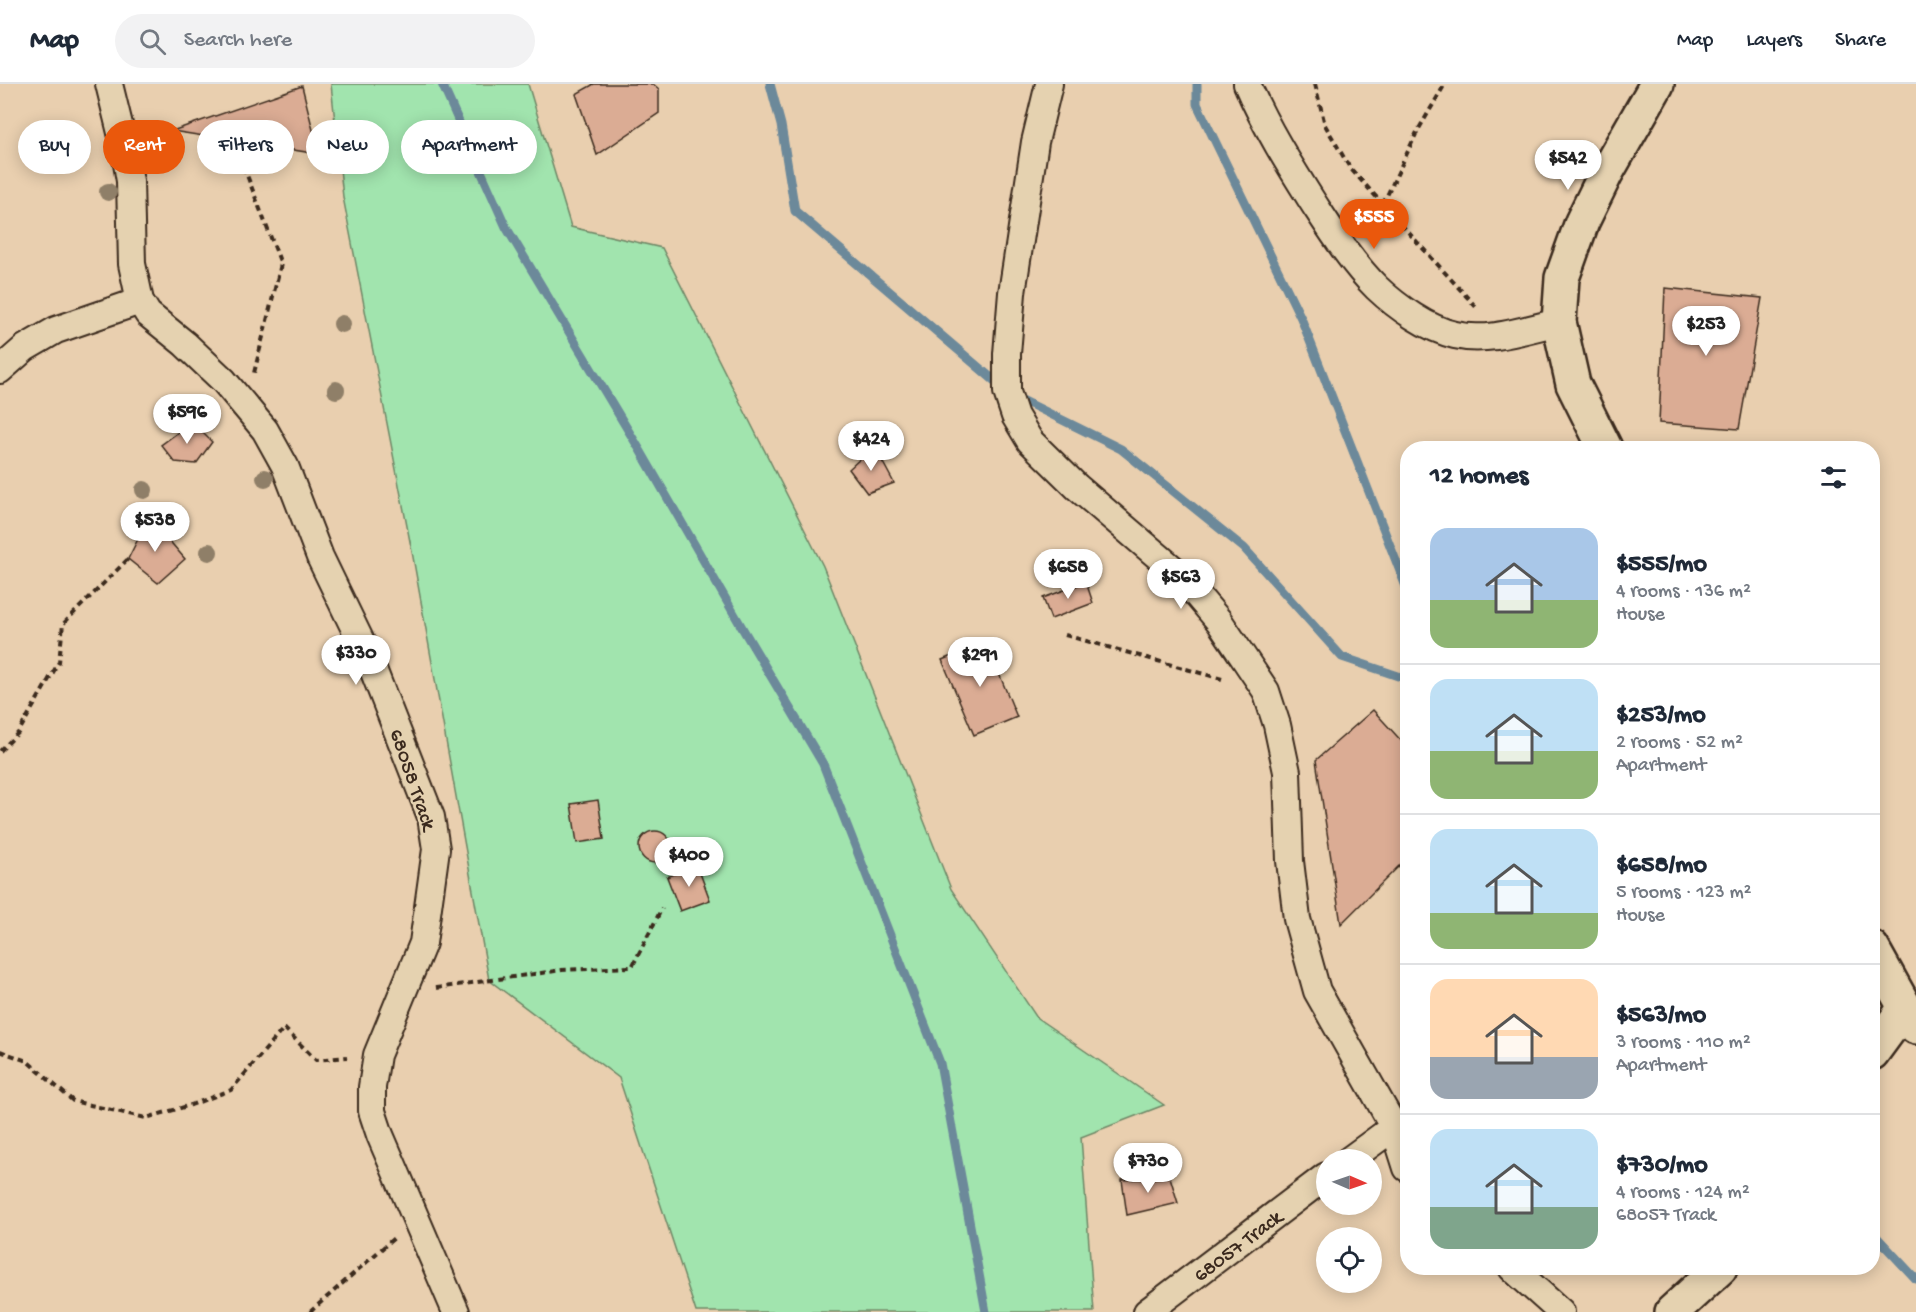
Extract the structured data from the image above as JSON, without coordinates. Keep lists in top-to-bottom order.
{
  "streets": {
    "street": ["68058 Track", "68057 Track"]
  },
  "north": "right",
  "page": {
    "header": "Map",
    "search": "Search here",
    "nav": ["Map", "Layers", "Share"],
    "chip": [
      "Buy",
      "Rent",
      "Filters",
      "New",
      "Apartment"
    ],
    "price": [
      "$542",
      "$555",
      "$253",
      "$596",
      "$424",
      "$538",
      "$658",
      "$563",
      "$330",
      "$291",
      "$400",
      "$730"
    ],
    "heading": "12 homes",
    "list": [
      {
        "name": "$555/mo",
        "note": "4 rooms · 136 m² · House"
      },
      {
        "name": "$253/mo",
        "note": "2 rooms · 52 m² · Apartment"
      },
      {
        "name": "$658/mo",
        "note": "5 rooms · 123 m² · House"
      },
      {
        "name": "$563/mo",
        "note": "3 rooms · 110 m² · Apartment"
      },
      {
        "name": "$730/mo",
        "note": "4 rooms · 124 m² · 68057 Track"
      }
    ]
  }
}
